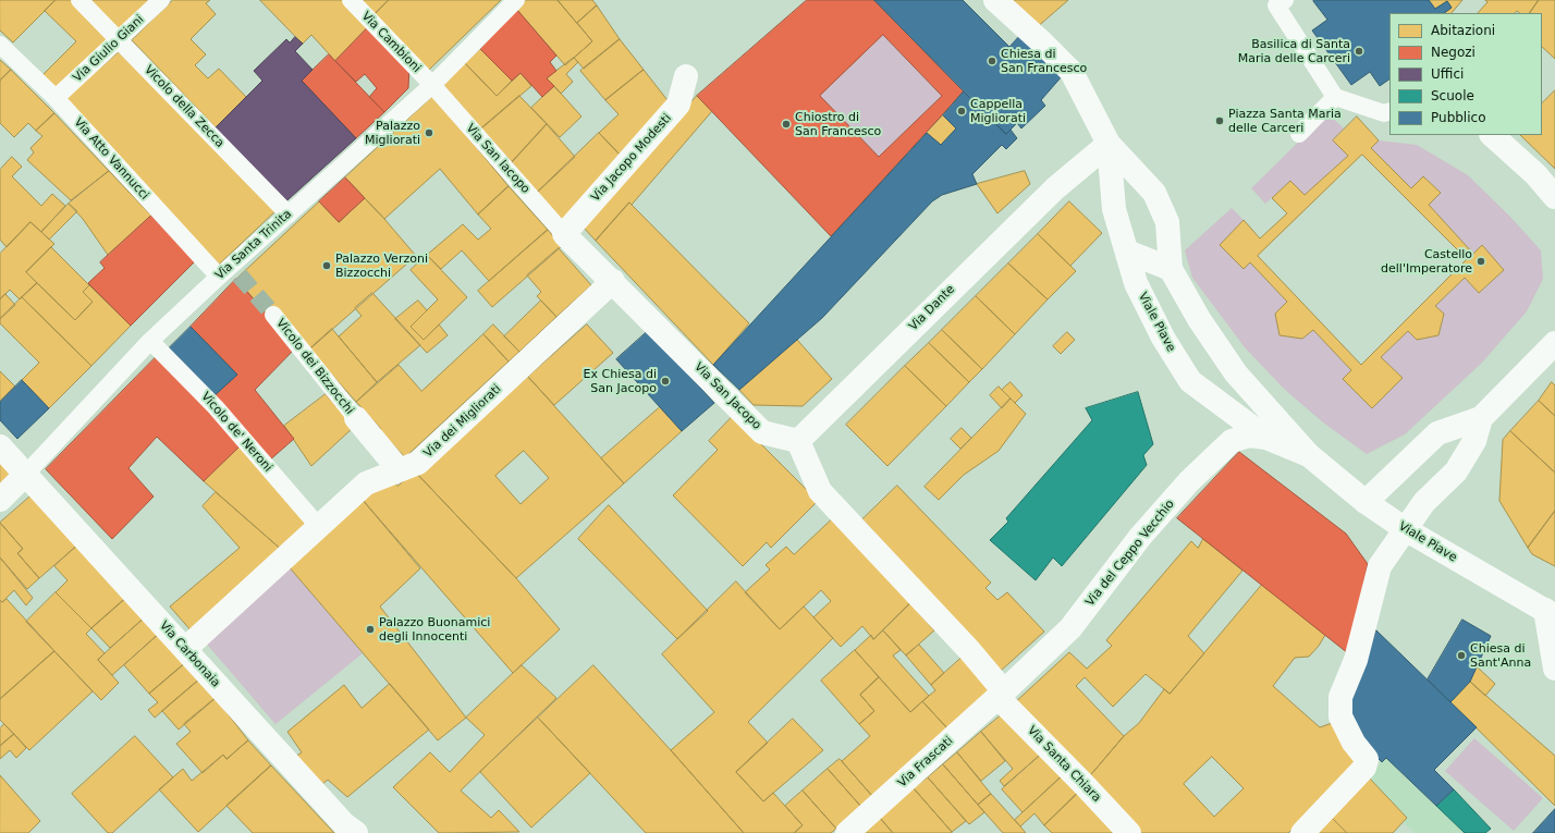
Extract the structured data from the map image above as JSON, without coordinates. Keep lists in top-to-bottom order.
{
  "streets": {
    "street": [
      "Via Cambioni",
      "Via Giulio Giani",
      "Vicolo della Zecca",
      "Via Jacopo Modesti",
      "Via Atto Vannucci",
      "Via San Iacopo",
      "Via Santa Trinita",
      "Via Dante",
      "Viale Piave",
      "Vicolo dei Bizzocchi",
      "Via San Jacopo",
      "Via dei Migliorati",
      "Vicolo de' Neroni",
      "Via del Ceppo Vecchio",
      "Via Carbonaia",
      "Via Frascati",
      "Via Santa Chiara"
    ]
  },
  "crossings": [
    ["Via Cambioni", "Via San Iacopo"],
    ["Via Cambioni", "Via Santa Trinita"],
    ["Via Giulio Giani", "Vicolo della Zecca"],
    ["Via Giulio Giani", "Via Atto Vannucci"],
    ["Vicolo della Zecca", "Via Santa Trinita"],
    ["Via Jacopo Modesti", "Via San Iacopo"],
    ["Via Jacopo Modesti", "Via San Jacopo"],
    ["Via Atto Vannucci", "Via Santa Trinita"],
    ["Via San Iacopo", "Via Santa Trinita"],
    ["Via San Iacopo", "Via San Jacopo"],
    ["Via Santa Trinita", "Vicolo de' Neroni"],
    ["Via Santa Trinita", "Via Carbonaia"],
    ["Via Dante", "Viale Piave"],
    ["Via Dante", "Via San Jacopo"],
    ["Viale Piave", "Via del Ceppo Vecchio"],
    ["Via San Jacopo", "Via dei Migliorati"],
    ["Via dei Migliorati", "Vicolo de' Neroni"],
    ["Via dei Migliorati", "Via Carbonaia"],
    ["Via del Ceppo Vecchio", "Via Frascati"],
    ["Via del Ceppo Vecchio", "Via Santa Chiara"],
    ["Via Frascati", "Via Santa Chiara"]
  ],
  "places": [
    "Basilica di Santa Maria delle Carceri",
    "Chiesa di San Francesco",
    "Cappella Migliorati",
    "Piazza Santa Maria delle Carceri",
    "Chiostro di San Francesco",
    "Palazzo Migliorati",
    "Castello dell'Imperatore",
    "Palazzo Verzoni Bizzocchi",
    "Ex Chiesa di San Jacopo",
    "Palazzo Buonamici degli Innocenti",
    "Chiesa di Sant'Anna"
  ],
  "legend": [
    "Abitazioni",
    "Negozi",
    "Uffici",
    "Scuole",
    "Pubblico"
  ]
}
